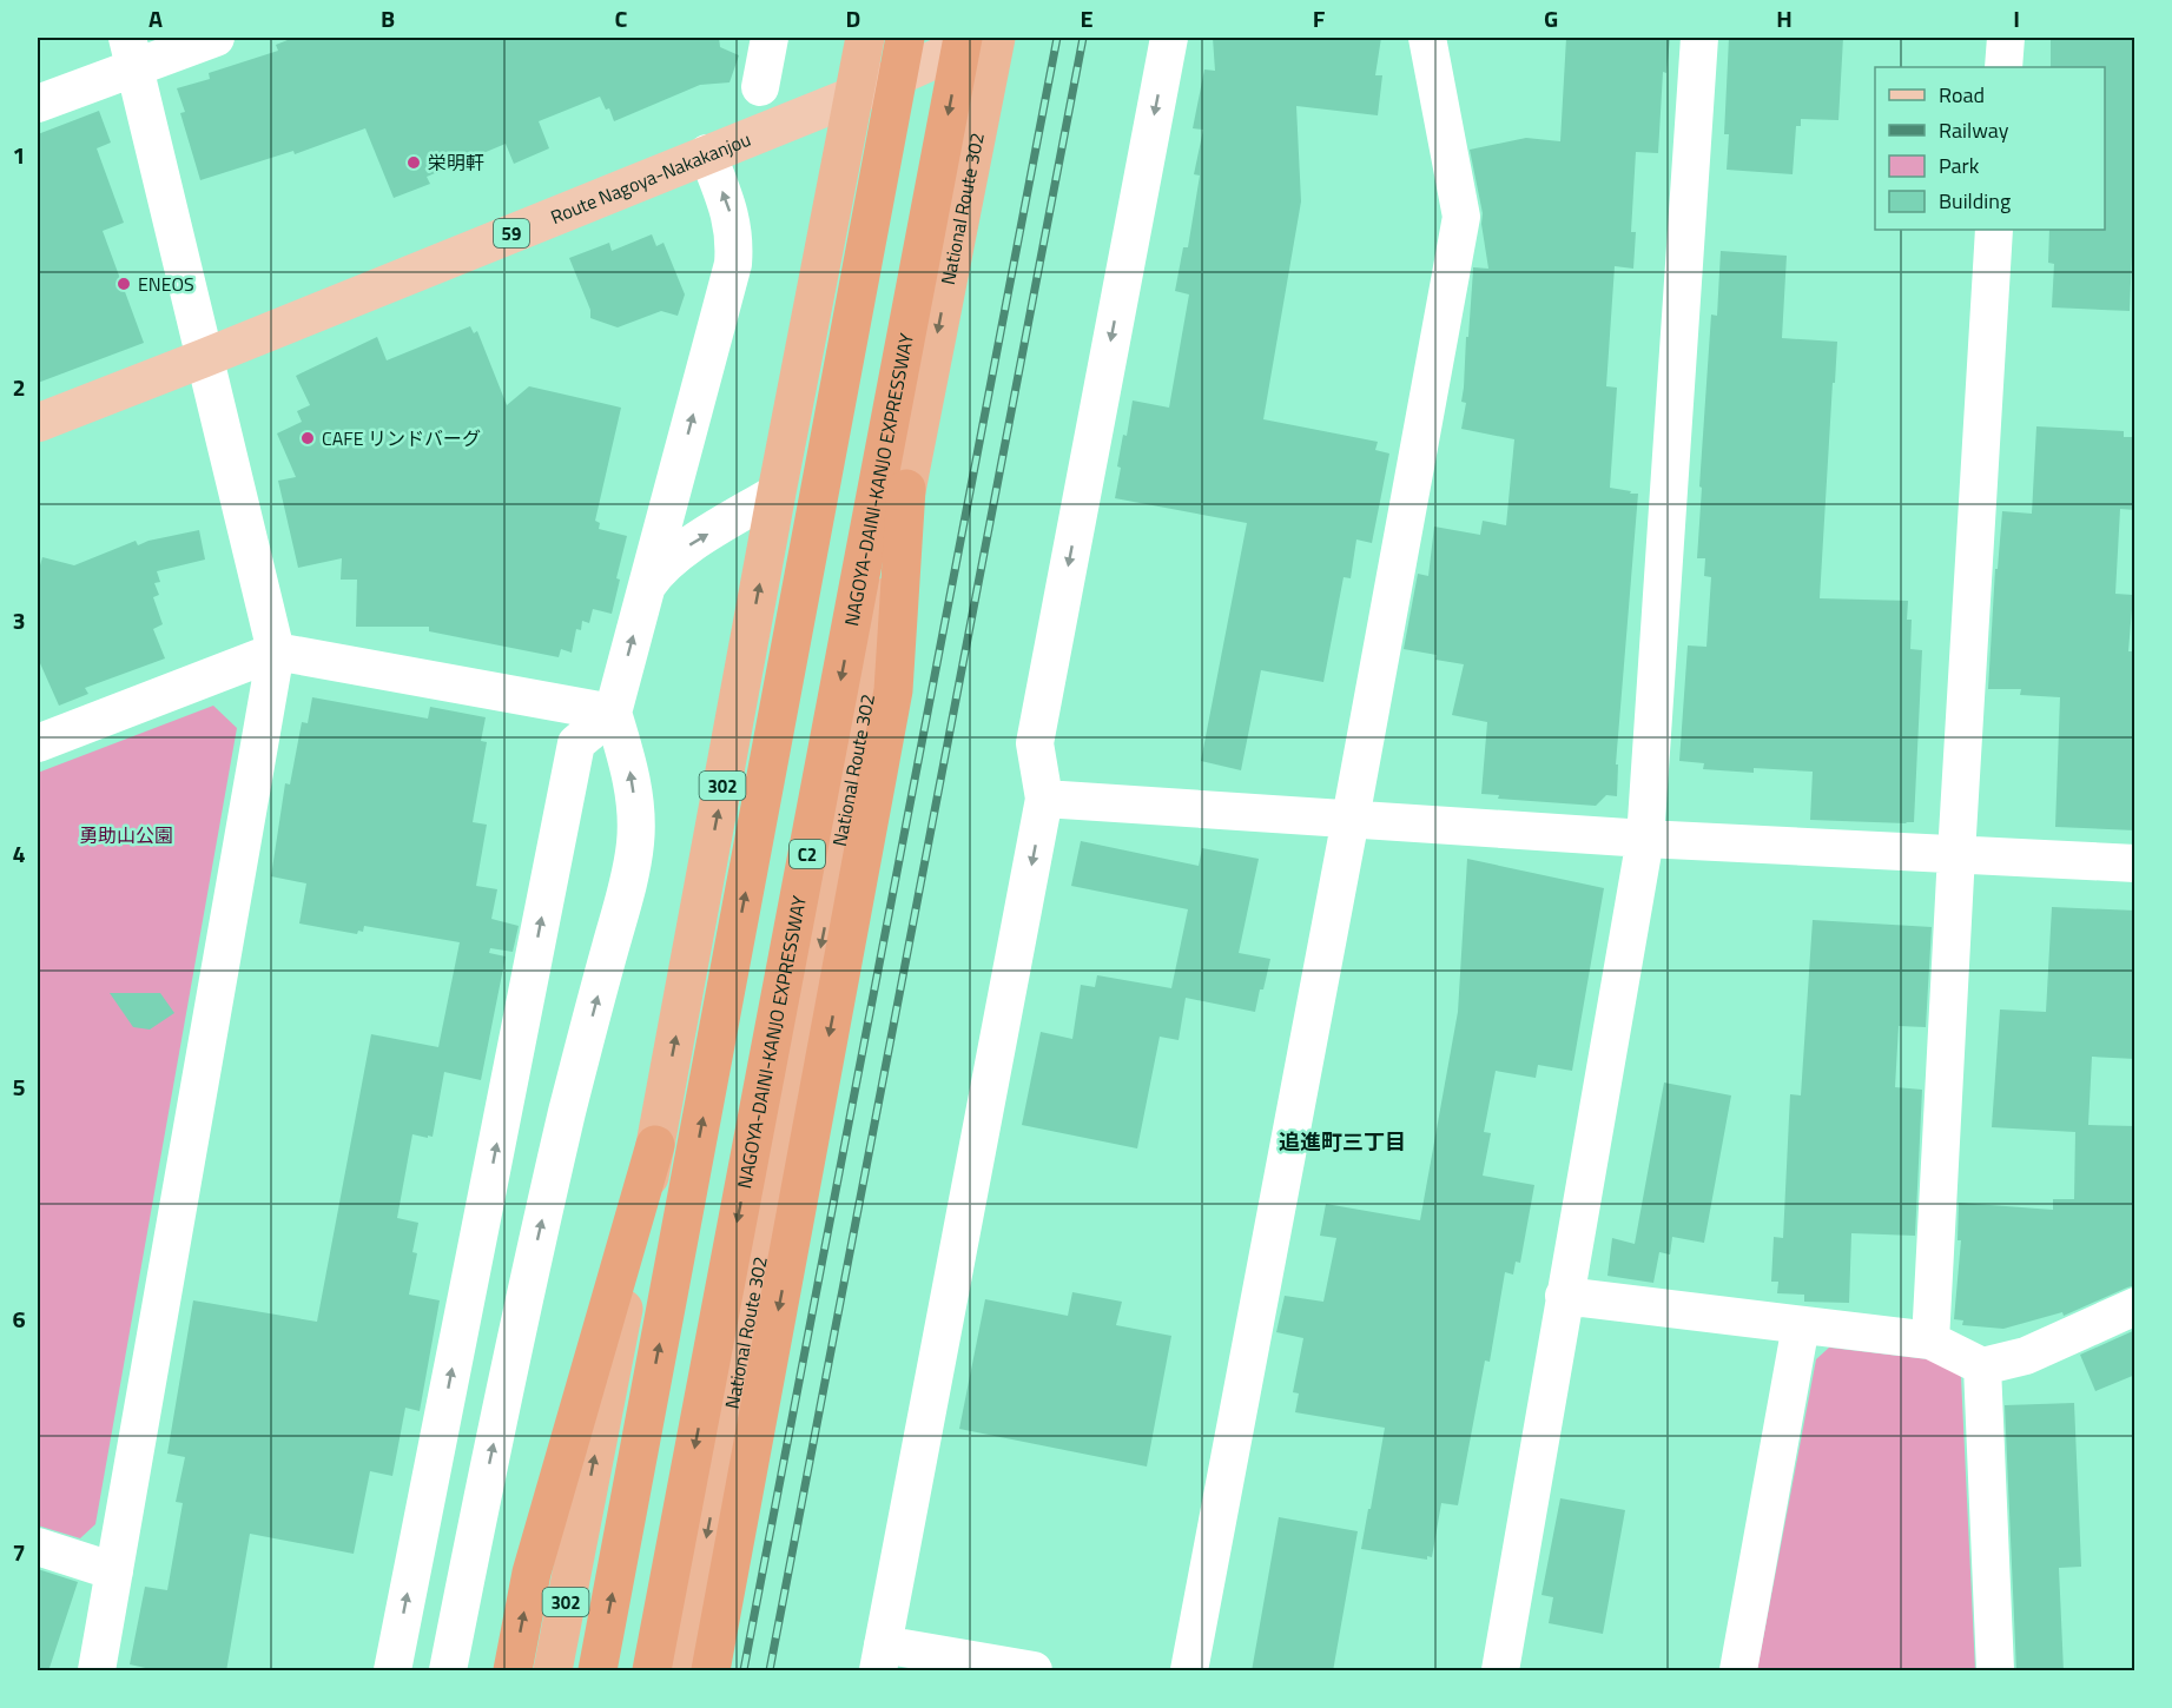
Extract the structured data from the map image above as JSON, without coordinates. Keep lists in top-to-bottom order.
{
  "streets": {
    "highway": [
      "National Route 302",
      "NAGOYA-DAINI-KANJO EXPRESSWAY",
      "302",
      "C2"
    ],
    "main road": ["Route Nagoya-Nakakanjou", "59"]
  },
  "crossings": [
    ["Route Nagoya-Nakakanjou", "302"]
  ],
  "districts": ["追進町三丁目"],
  "parks": ["勇助山公園"],
  "places": ["栄明軒", "ENEOS", "CAFE リンドバーグ"],
  "legend": [
    "Road",
    "Railway",
    "Park",
    "Building"
  ],
  "grid": {
    "columns": [
      "A",
      "B",
      "C",
      "D",
      "E",
      "F",
      "G",
      "H",
      "I"
    ],
    "rows": [
      "1",
      "2",
      "3",
      "4",
      "5",
      "6",
      "7"
    ]
  }
}
